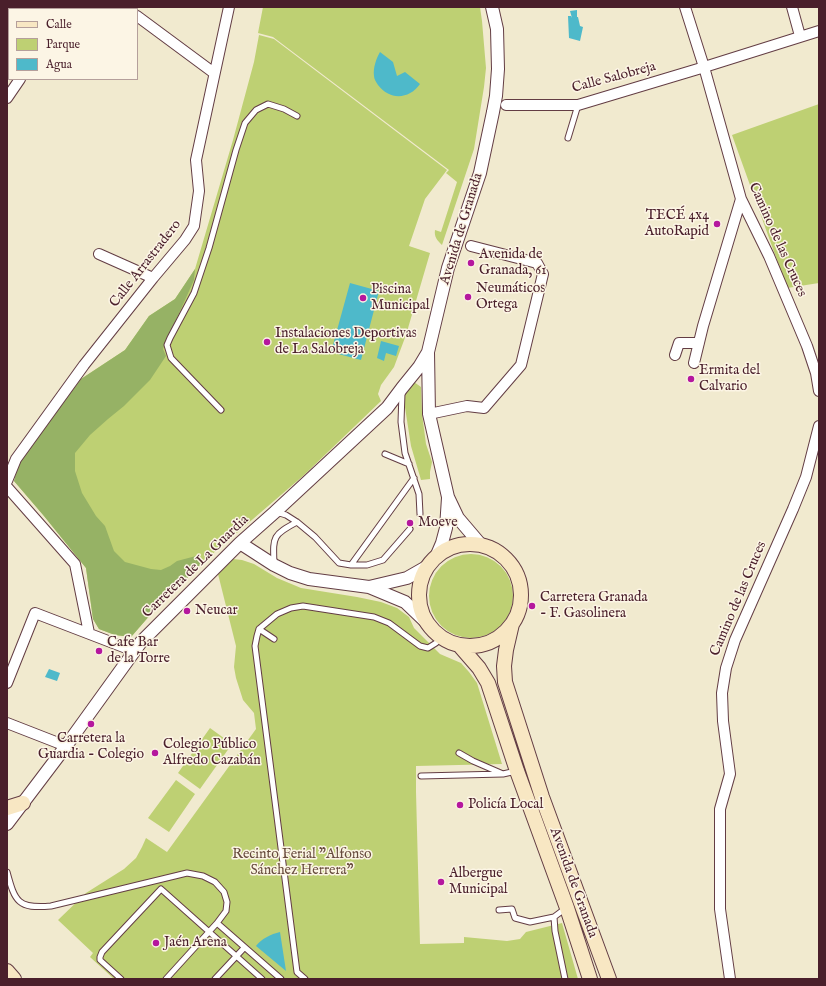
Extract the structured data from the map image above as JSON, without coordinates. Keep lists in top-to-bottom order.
{
  "streets": {
    "main road": ["Avenida de Granada"],
    "street": [
      "Calle Salobreja",
      "Camino de las Cruces",
      "Calle Arrastradero",
      "Carretera de La Guardia"
    ]
  },
  "crossings": [
    ["Calle Salobreja", "Camino de las Cruces"],
    ["Avenida de Granada", "Carretera de La Guardia"]
  ],
  "parks": ["Recinto Ferial \"Alfonso Sánchez Herrera\""],
  "places": [
    "TECÉ 4x4 AutoRapid",
    "Avenida de Granada, 61",
    "Neumáticos Ortega",
    "Piscina Municipal",
    "Instalaciones Deportivas de La Salobreja",
    "Ermita del Calvario",
    "Moeve",
    "Carretera Granada - F. Gasolinera",
    "Neucar",
    "Cafe Bar de la Torre",
    "Carretera la Guardia - Colegio",
    "Colegio Público Alfredo Cazabán",
    "Policía Local",
    "Albergue Municipal",
    "Jaén Arena"
  ],
  "legend": ["Calle", "Parque", "Agua"]
}
